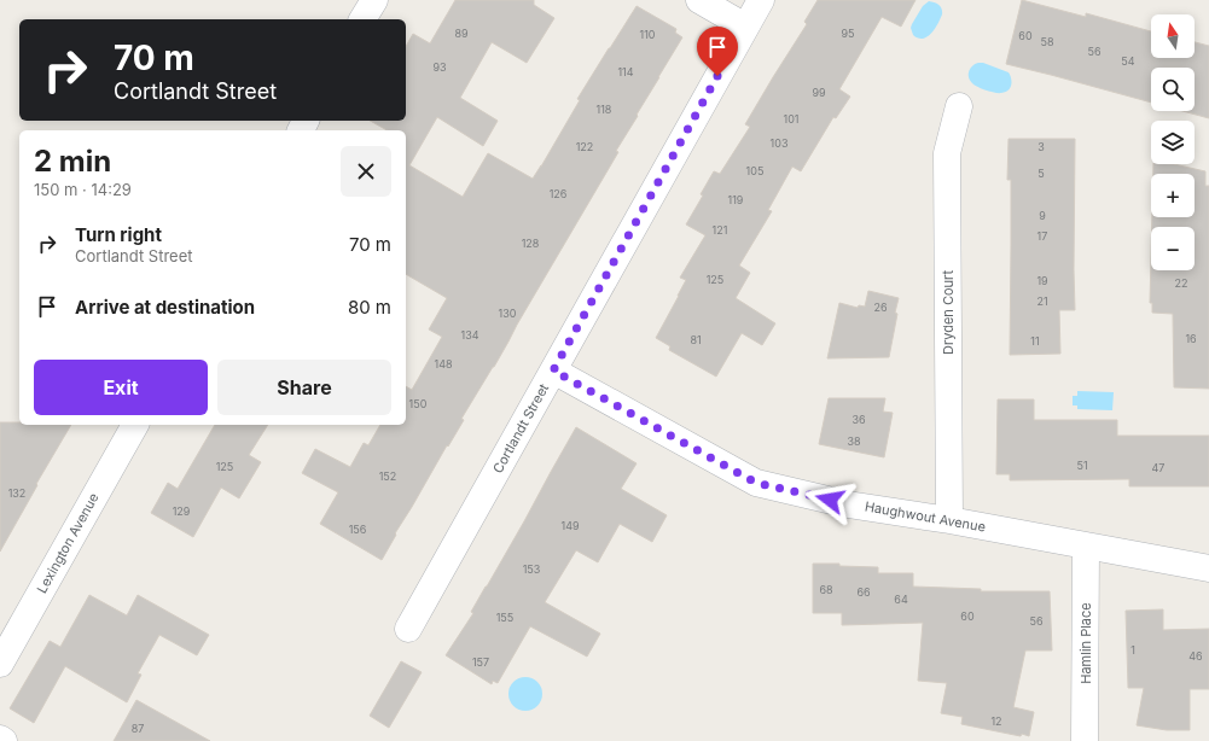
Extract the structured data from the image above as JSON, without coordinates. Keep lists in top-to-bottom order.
{
  "streets": {
    "street": [
      "Dryden Court",
      "Cortlandt Street",
      "Haughwout Avenue",
      "Lexington Avenue",
      "Hamlin Place"
    ]
  },
  "crossings": [
    ["Dryden Court", "Haughwout Avenue"],
    ["Cortlandt Street", "Haughwout Avenue"],
    ["Haughwout Avenue", "Hamlin Place"]
  ],
  "house_numbers": [
    "89",
    "95",
    "110",
    "60",
    "58",
    "56",
    "54",
    "93",
    "114",
    "99",
    "118",
    "101",
    "103",
    "122",
    "3",
    "105",
    "5",
    "126",
    "119",
    "9",
    "121",
    "17",
    "128",
    "125",
    "19",
    "22",
    "21",
    "26",
    "130",
    "134",
    "16",
    "81",
    "11",
    "148",
    "150",
    "36",
    "38",
    "51",
    "125",
    "47",
    "152",
    "132",
    "129",
    "149",
    "156",
    "153",
    "68",
    "66",
    "64",
    "60",
    "155",
    "56",
    "1",
    "46",
    "157",
    "12",
    "87"
  ],
  "north": "top",
  "page": {
    "map_buttons": ["+", "−"],
    "turn": ["70 m", "Cortlandt Street"],
    "heading": ["2 min", "150 m · 14:29"],
    "list": [
      {
        "name": "Turn right",
        "note": "Cortlandt Street",
        "value": "70 m"
      },
      {
        "name": "Arrive at destination",
        "value": "80 m"
      }
    ],
    "buttons": ["Exit", "Share"]
  }
}
